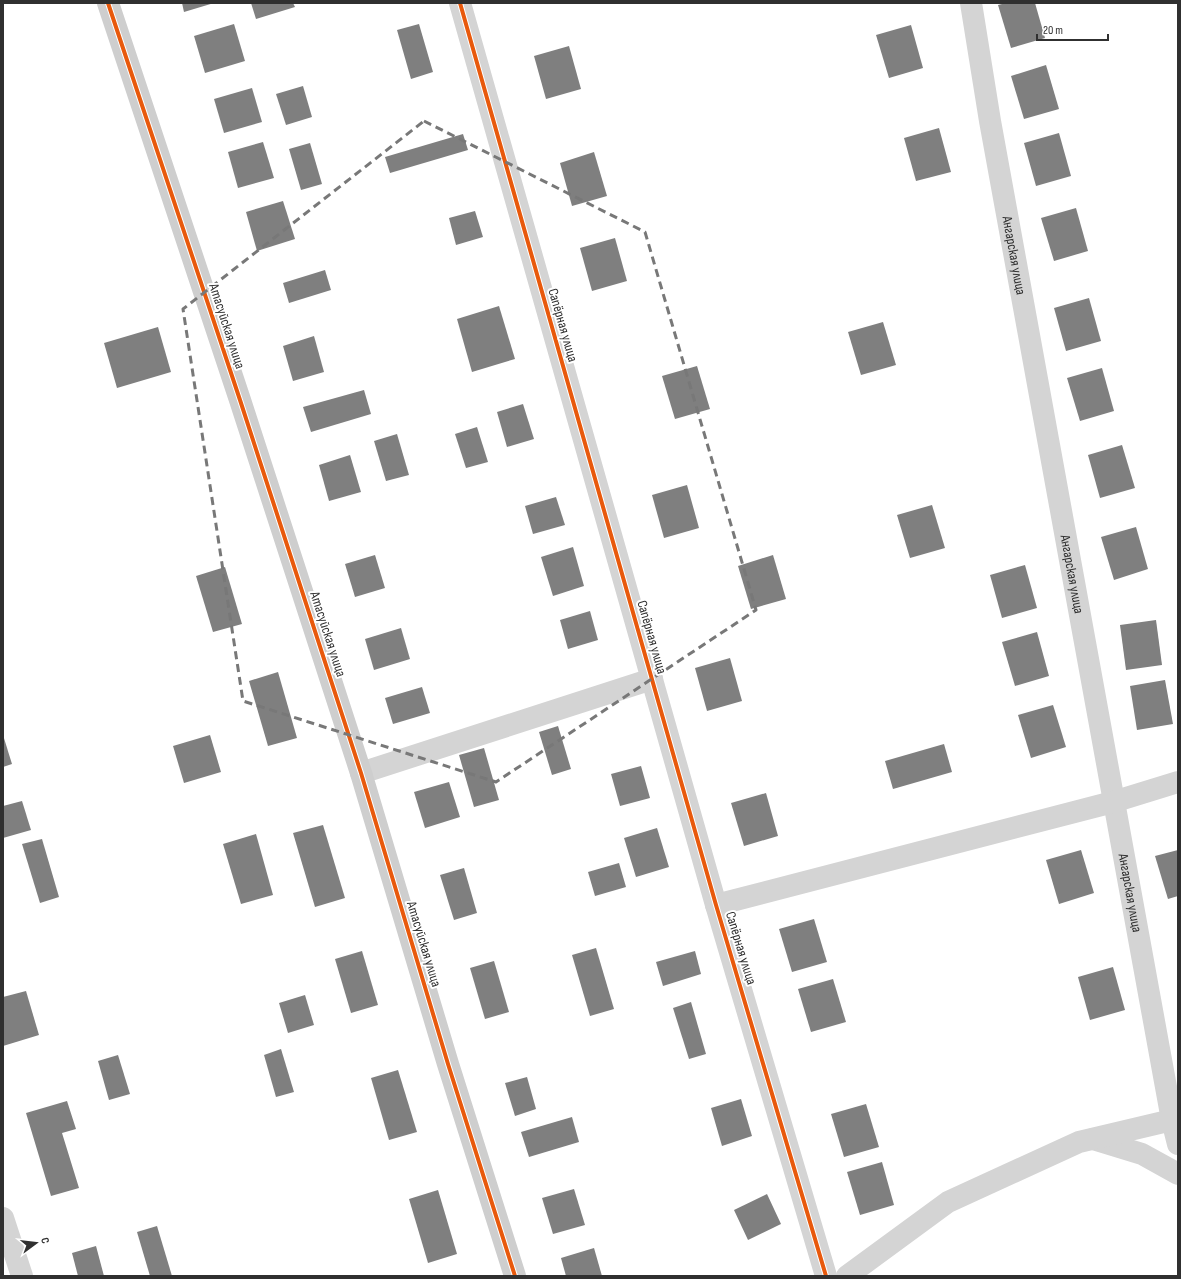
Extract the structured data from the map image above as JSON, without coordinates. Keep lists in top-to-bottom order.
{
  "streets": {
    "street": ["Ангарская улица", "Сапёрная улица", "Атасуйская улица"]
  },
  "scale_bar": "20 m",
  "north": "right"
}
